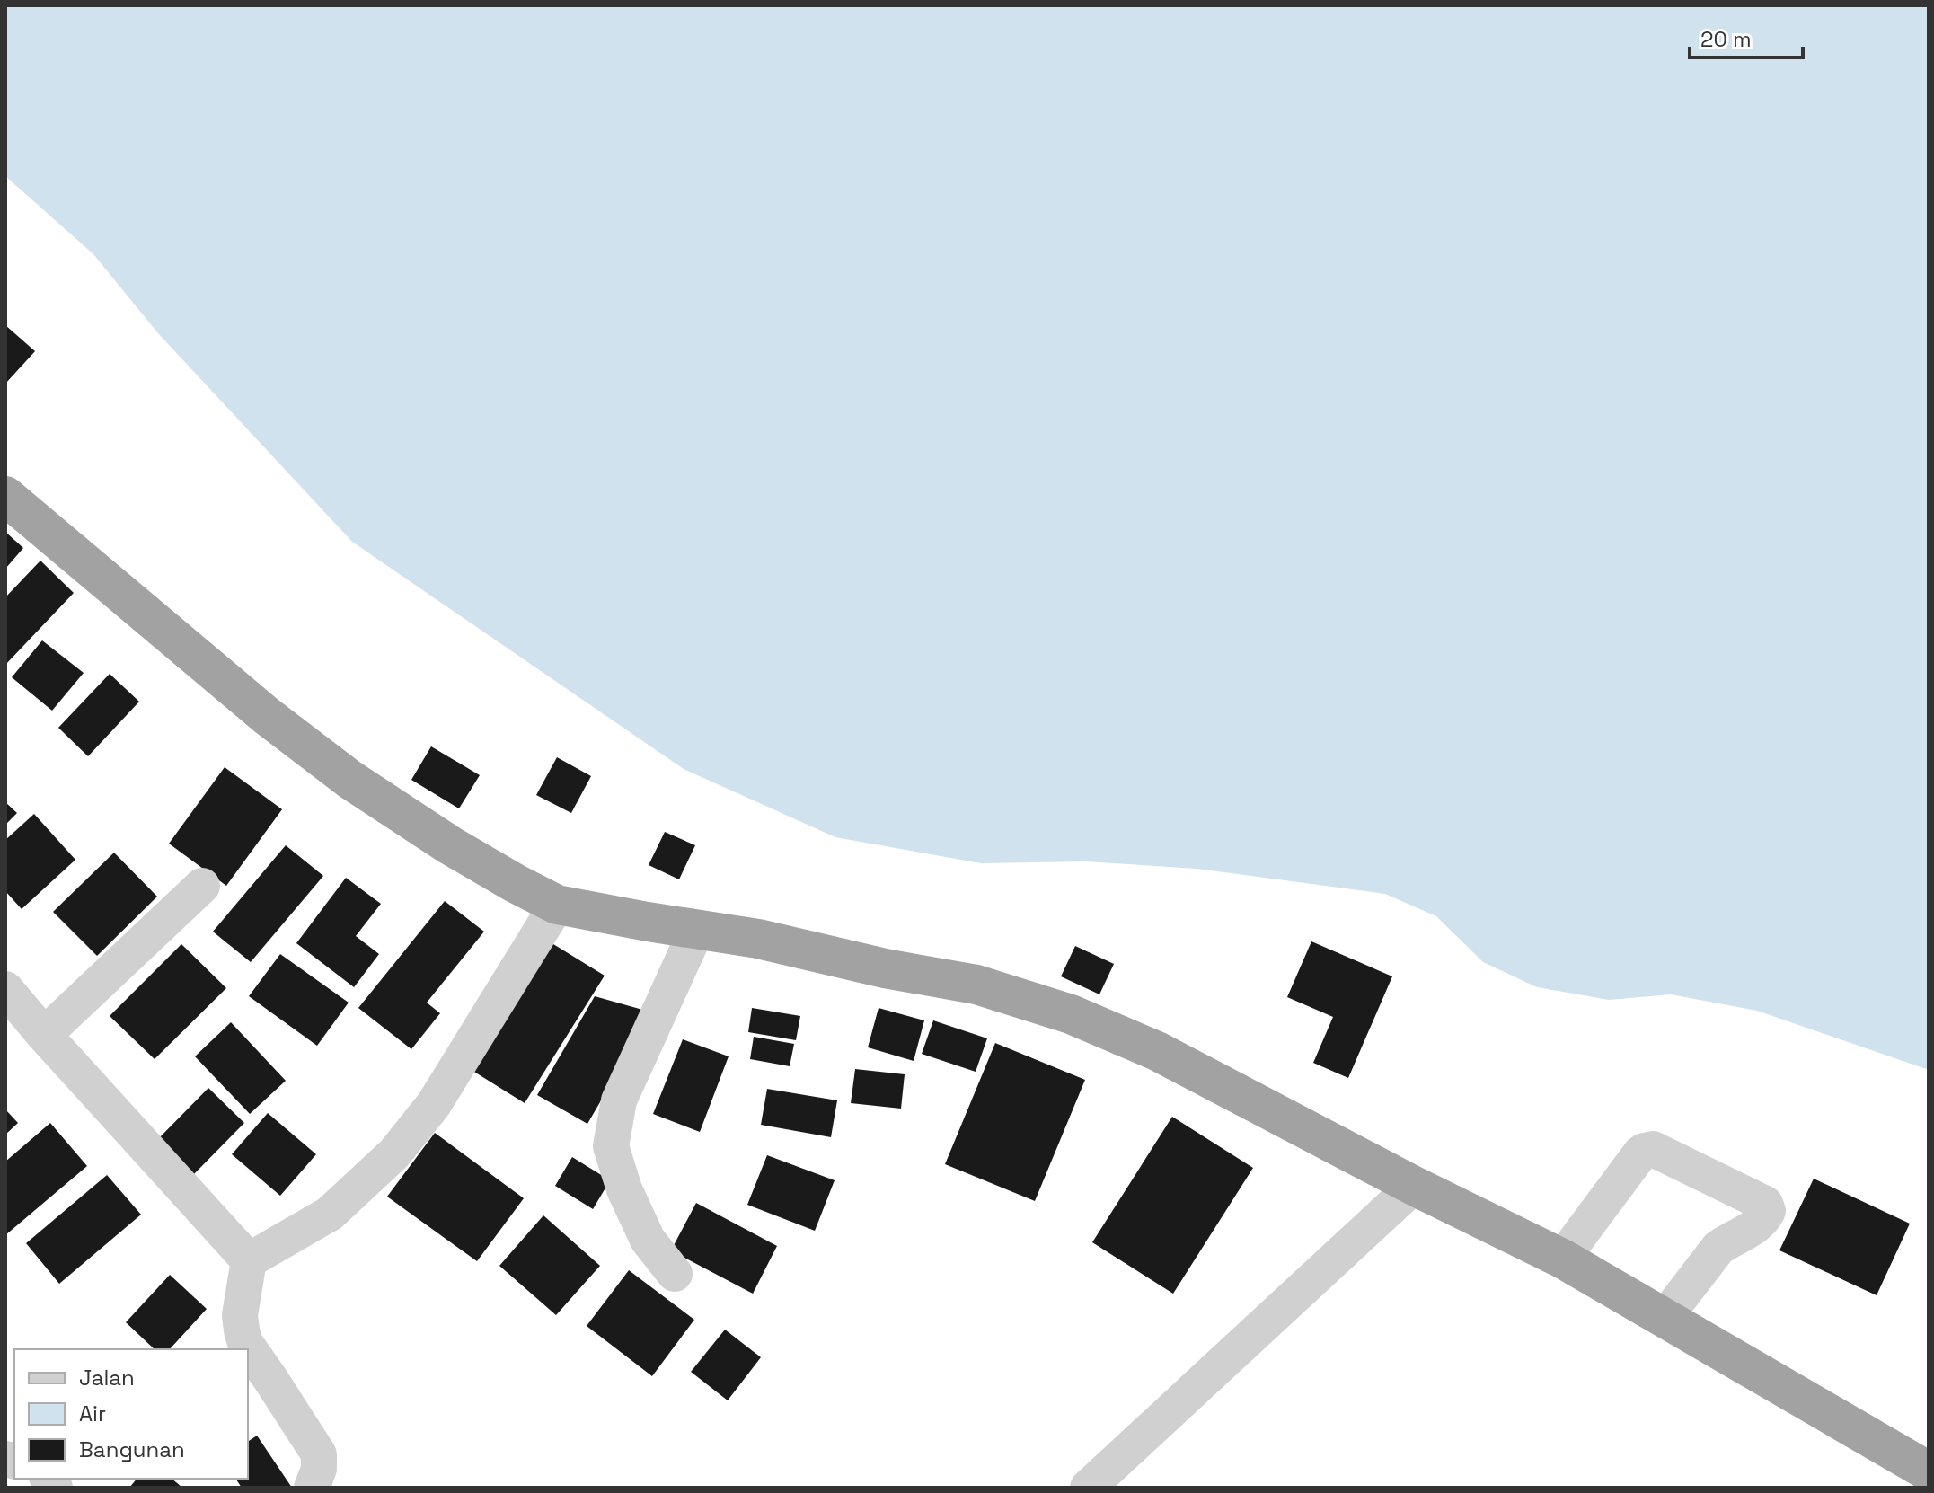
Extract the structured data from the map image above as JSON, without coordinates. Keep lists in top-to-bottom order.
{
  "legend": ["Jalan", "Air", "Bangunan"],
  "scale_bar": "20 m"
}
